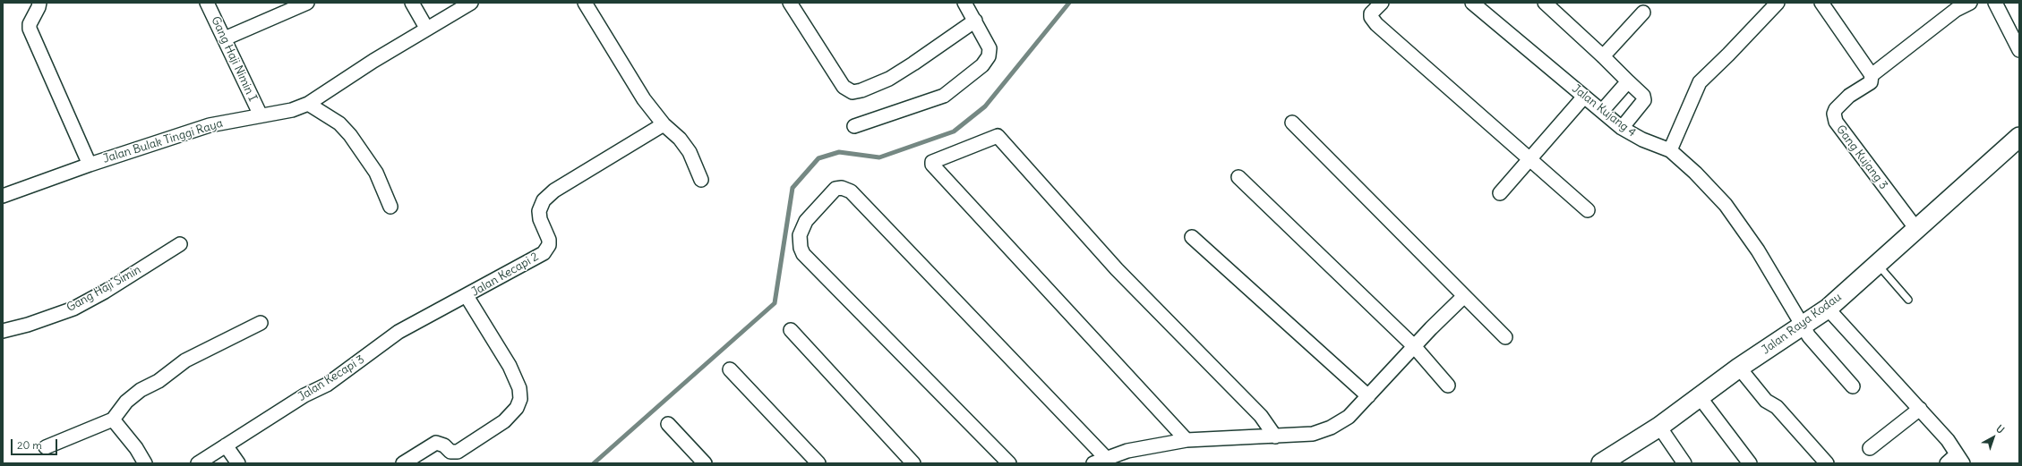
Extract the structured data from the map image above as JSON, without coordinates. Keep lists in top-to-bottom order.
{
  "streets": {
    "street": [
      "Gang Haji Nimin I",
      "Jalan Kujang 4",
      "Jalan Bulak Tinggi Raya",
      "Gang Kujang 3",
      "Jalan Kecapi 2",
      "Gang Haji Simin",
      "Jalan Raya Kodau",
      "Jalan Kecapi 3"
    ]
  },
  "crossings": [
    ["Gang Haji Nimin I", "Jalan Bulak Tinggi Raya"],
    ["Jalan Kujang 4", "Jalan Raya Kodau"],
    ["Gang Kujang 3", "Jalan Raya Kodau"],
    ["Jalan Kecapi 2", "Jalan Kecapi 3"]
  ],
  "scale_bar": "20 m",
  "north": "top right"
}
